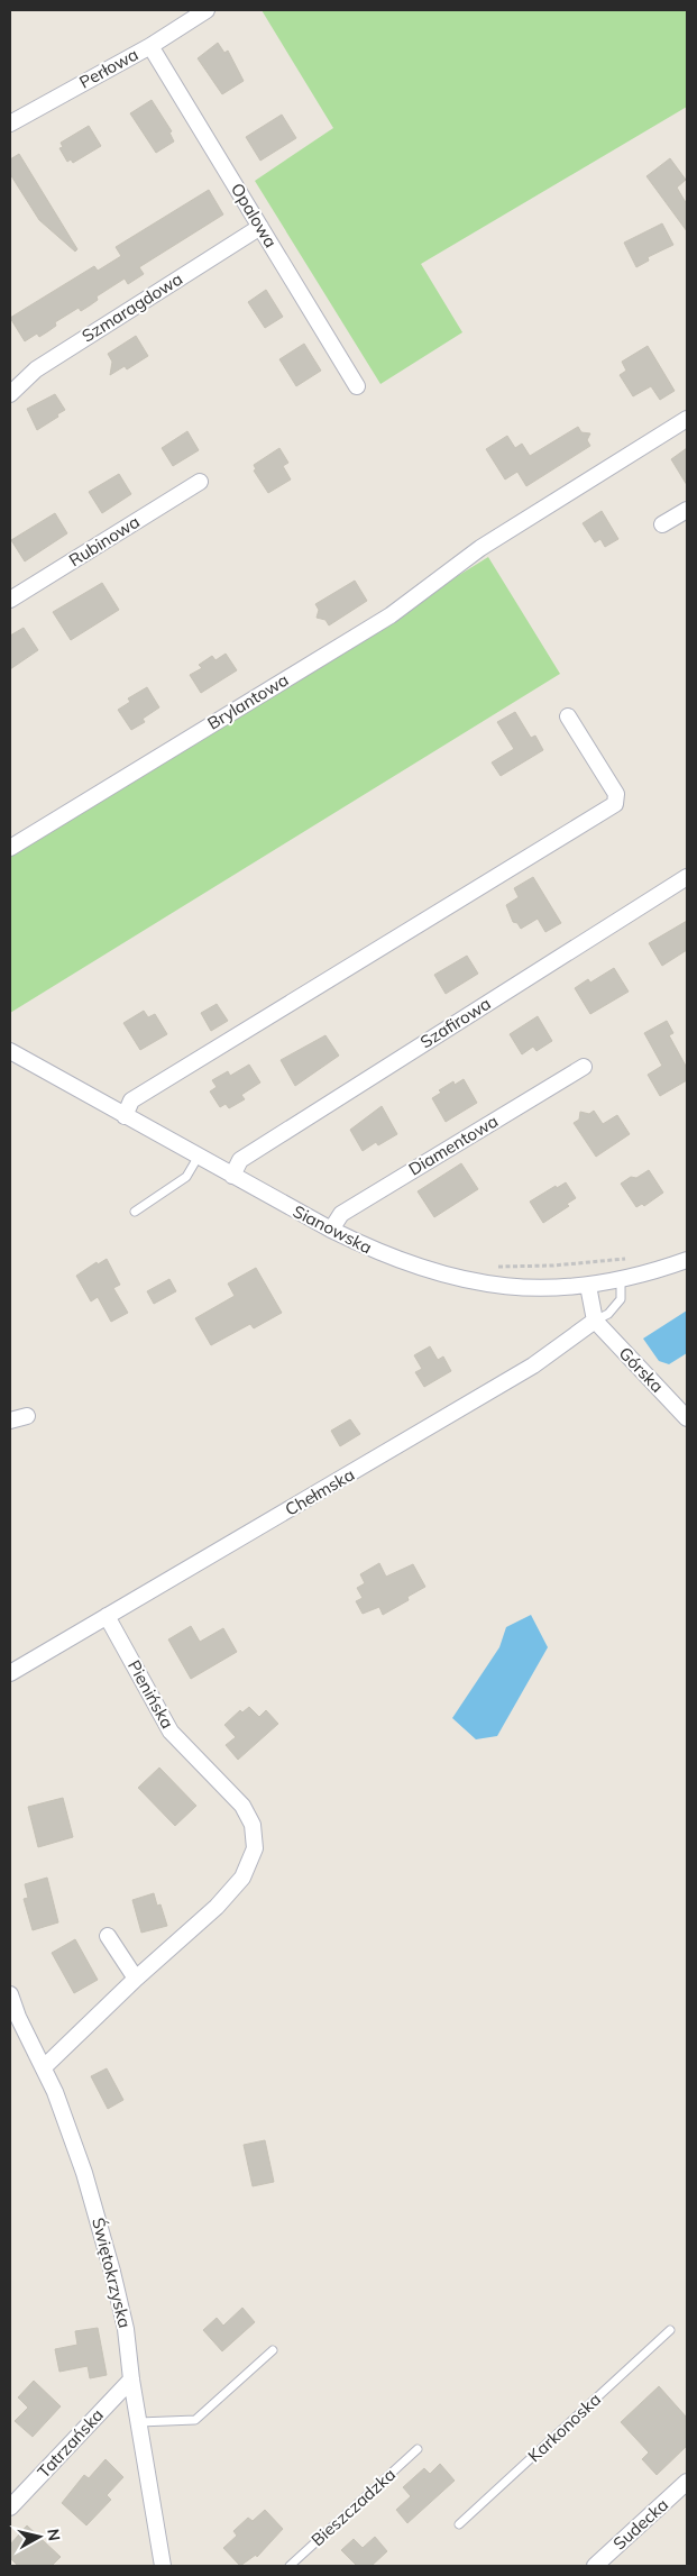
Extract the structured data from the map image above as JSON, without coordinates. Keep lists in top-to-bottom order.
{
  "streets": {
    "street": [
      "Perłowa",
      "Opalowa",
      "Szmaragdowa",
      "Rubinowa",
      "Brylantowa",
      "Szafirowa",
      "Diamentowa",
      "Sianowska",
      "Górska",
      "Chełmska",
      "Pienińska",
      "Świętokrzyska",
      "Tatrzańska",
      "Sudecka"
    ],
    "lane": ["Karkonoska", "Bieszczadzka"]
  },
  "crossings": [
    ["Perłowa", "Opalowa"],
    ["Opalowa", "Szmaragdowa"],
    ["Szafirowa", "Sianowska"],
    ["Diamentowa", "Sianowska"],
    ["Górska", "Chełmska"],
    ["Chełmska", "Pienińska"],
    ["Świętokrzyska", "Tatrzańska"]
  ],
  "north": "right"
}
